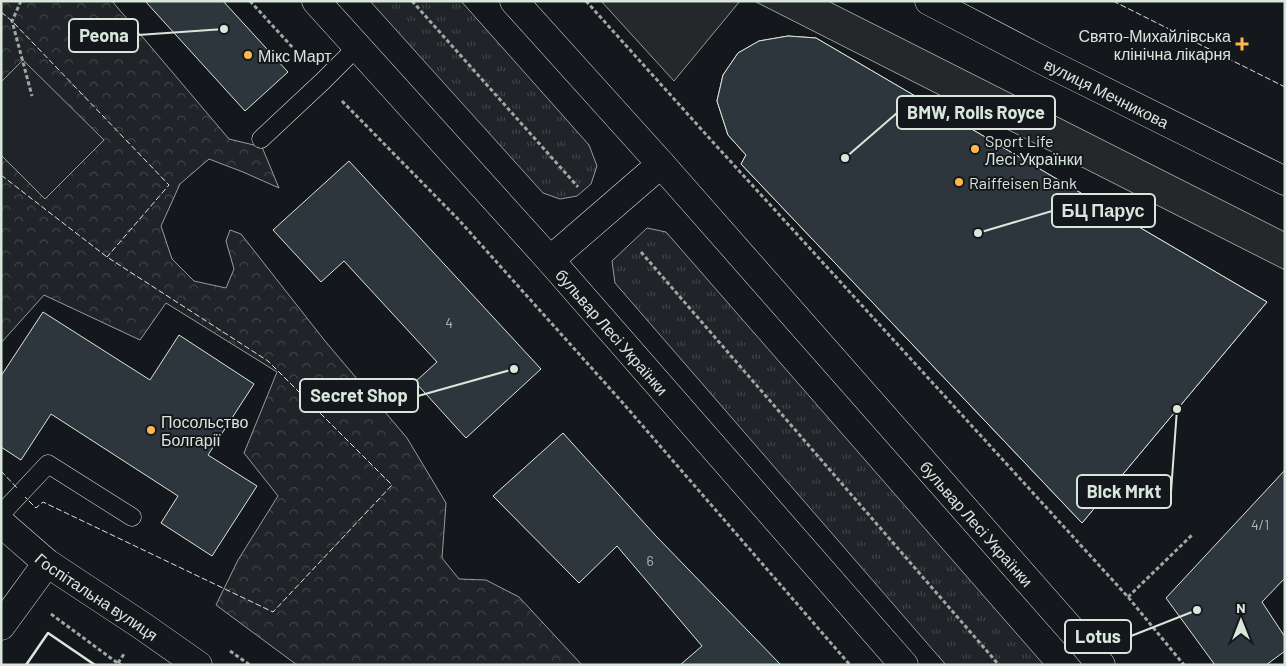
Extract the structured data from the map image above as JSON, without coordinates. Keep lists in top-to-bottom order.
{
  "streets": {
    "main road": ["вулиця Мечникова", "бульвар Лесі Українки", "Госпітальна вулиця"]
  },
  "places": {
    "other": [
      "Peona",
      "Мікс Март",
      "Sport Life Лесі Українки",
      "BMW, Rolls Royce",
      "Raiffeisen Bank",
      "БЦ Парус",
      "Secret Shop",
      "Blck Mrkt",
      "Посольство Болгарії",
      "Lotus"
    ],
    "health": ["Свято-Михайлівська клінічна лікарня"]
  },
  "house_numbers": ["4", "4/1", "6"],
  "north": "top"
}
